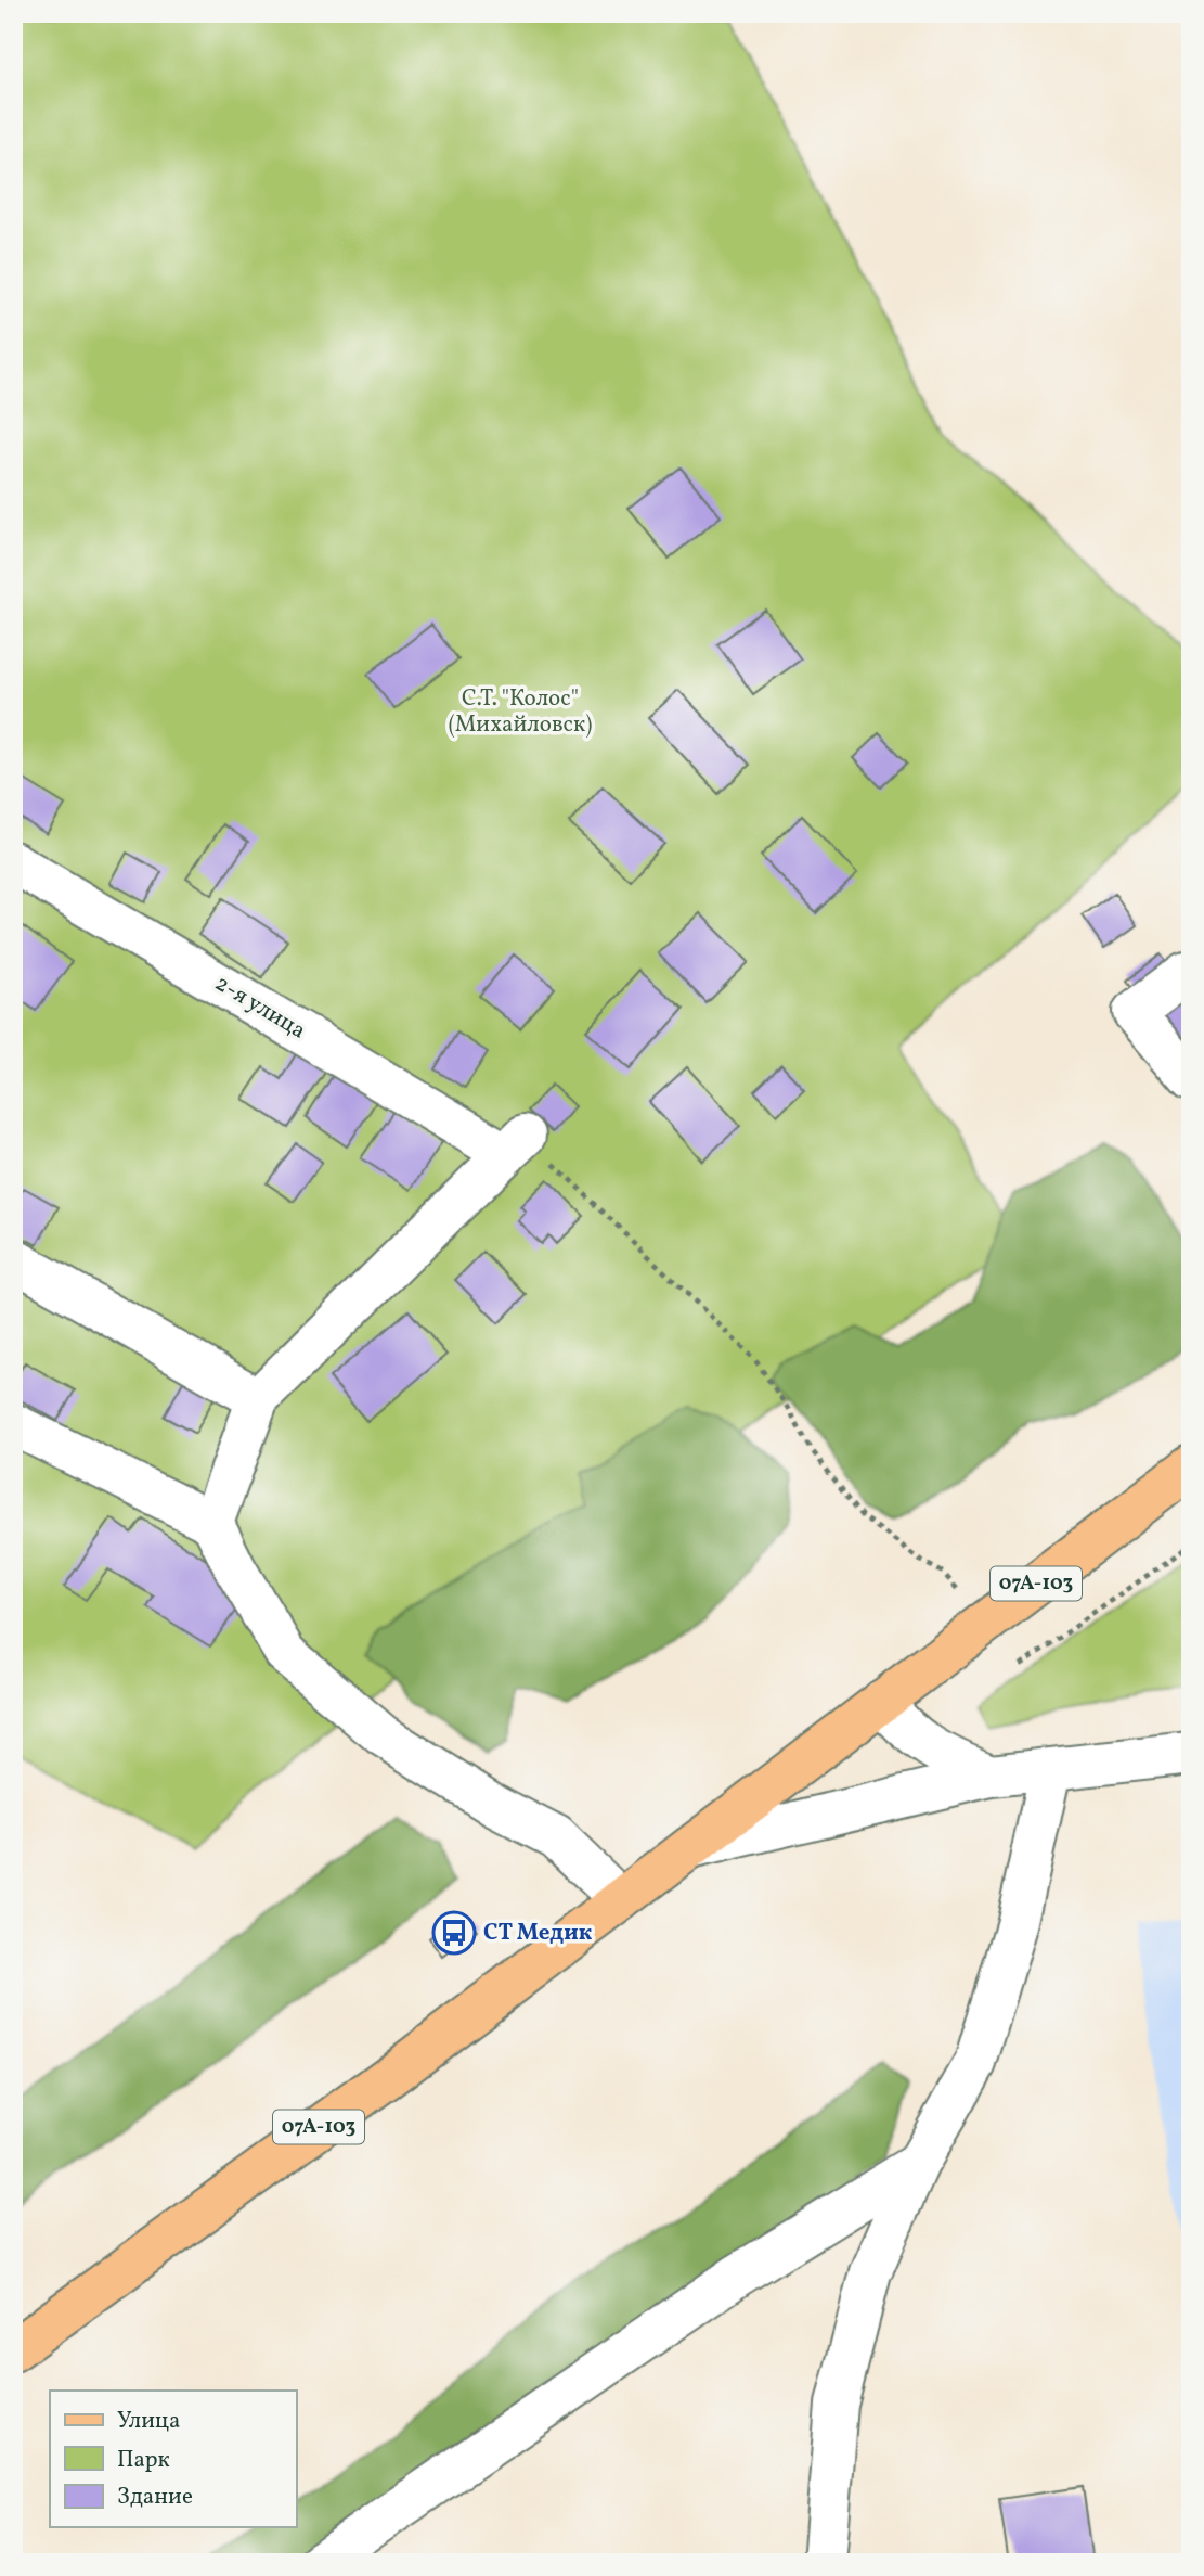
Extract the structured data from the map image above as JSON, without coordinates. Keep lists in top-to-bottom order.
{
  "streets": {
    "main road": ["07А-103"],
    "street": ["2-я улица"]
  },
  "parks": ["С.Т. \"Колос\" (Михайловск)"],
  "places": {
    "bus stop": ["СТ Медик"]
  },
  "legend": ["Улица", "Парк", "Здание"]
}
